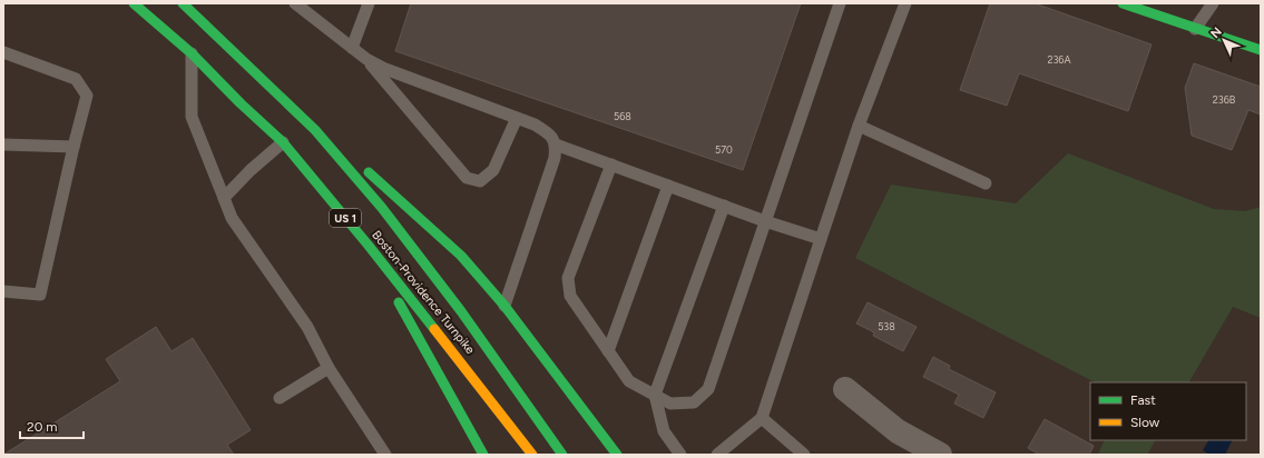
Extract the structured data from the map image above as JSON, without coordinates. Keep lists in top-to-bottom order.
{
  "streets": {
    "main road": ["US 1", "Boston-Providence Turnpike"]
  },
  "house_numbers": [
    "236A",
    "236B",
    "568",
    "570",
    "538"
  ],
  "legend": ["Fast", "Slow"],
  "scale_bar": "20 m",
  "north": "top left"
}
